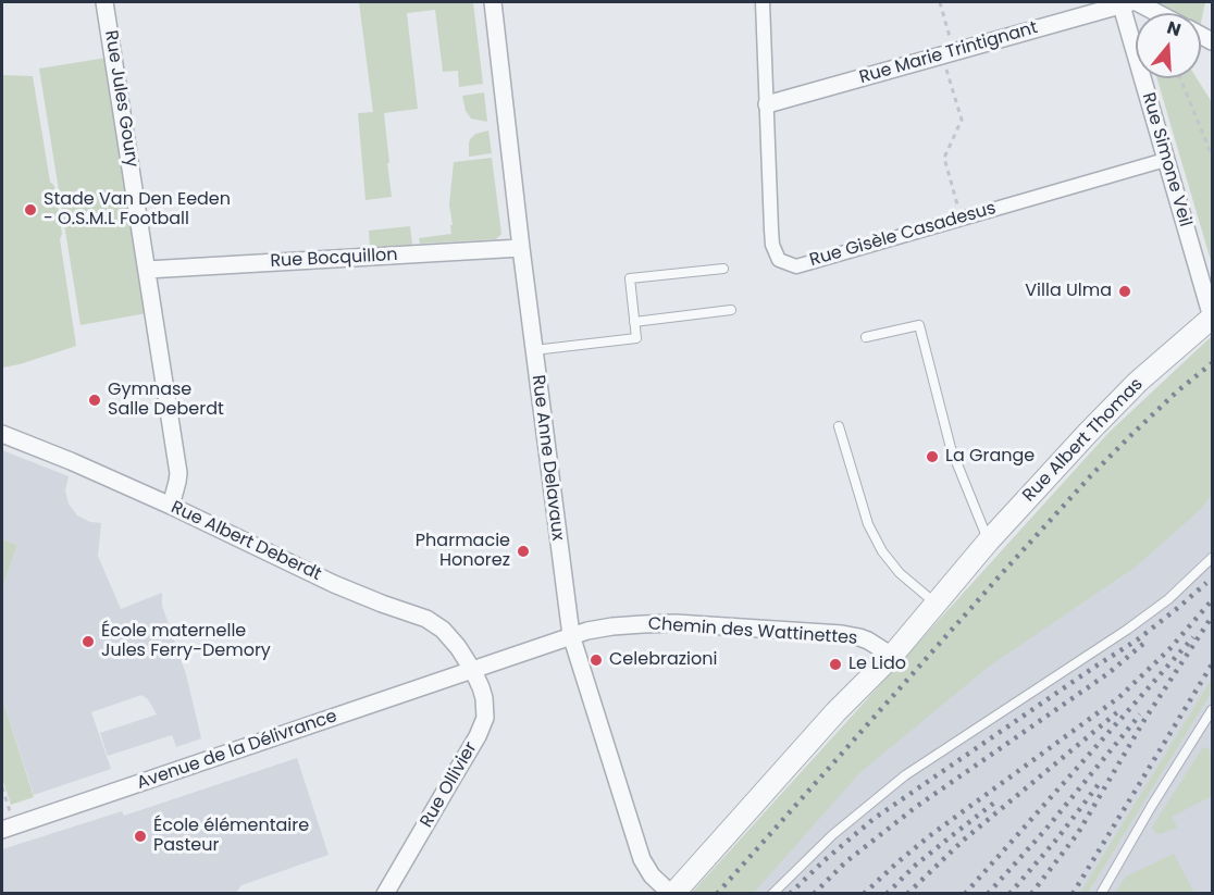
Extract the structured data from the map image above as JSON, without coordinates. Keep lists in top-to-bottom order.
{
  "streets": {
    "street": [
      "Rue Marie Trintignant",
      "Rue Jules Goury",
      "Rue Simone Veil",
      "Rue Gisèle Casadesus",
      "Rue Bocquillon",
      "Rue Albert Thomas",
      "Rue Anne Delavaux",
      "Rue Albert Deberdt",
      "Chemin des Wattinettes",
      "Avenue de la Délivrance",
      "Rue Ollivier"
    ]
  },
  "crossings": [
    ["Rue Marie Trintignant", "Rue Simone Veil"],
    ["Rue Marie Trintignant", "Rue Gisèle Casadesus"],
    ["Rue Jules Goury", "Rue Bocquillon"],
    ["Rue Jules Goury", "Rue Albert Deberdt"],
    ["Rue Simone Veil", "Rue Gisèle Casadesus"],
    ["Rue Simone Veil", "Rue Albert Thomas"],
    ["Rue Bocquillon", "Rue Anne Delavaux"],
    ["Rue Albert Thomas", "Rue Anne Delavaux"],
    ["Rue Albert Thomas", "Chemin des Wattinettes"],
    ["Rue Anne Delavaux", "Chemin des Wattinettes"],
    ["Rue Albert Deberdt", "Chemin des Wattinettes"],
    ["Rue Albert Deberdt", "Avenue de la Délivrance"],
    ["Rue Albert Deberdt", "Rue Ollivier"],
    ["Chemin des Wattinettes", "Avenue de la Délivrance"],
    ["Chemin des Wattinettes", "Rue Ollivier"],
    ["Avenue de la Délivrance", "Rue Ollivier"]
  ],
  "places": [
    "Stade Van Den Eeden - O.S.M.L Football",
    "Villa Ulma",
    "Gymnase Salle Deberdt",
    "La Grange",
    "Pharmacie Honorez",
    "École maternelle Jules Ferry-Demory",
    "Celebrazioni",
    "Le Lido",
    "École élémentaire Pasteur"
  ],
  "north": "top"
}
